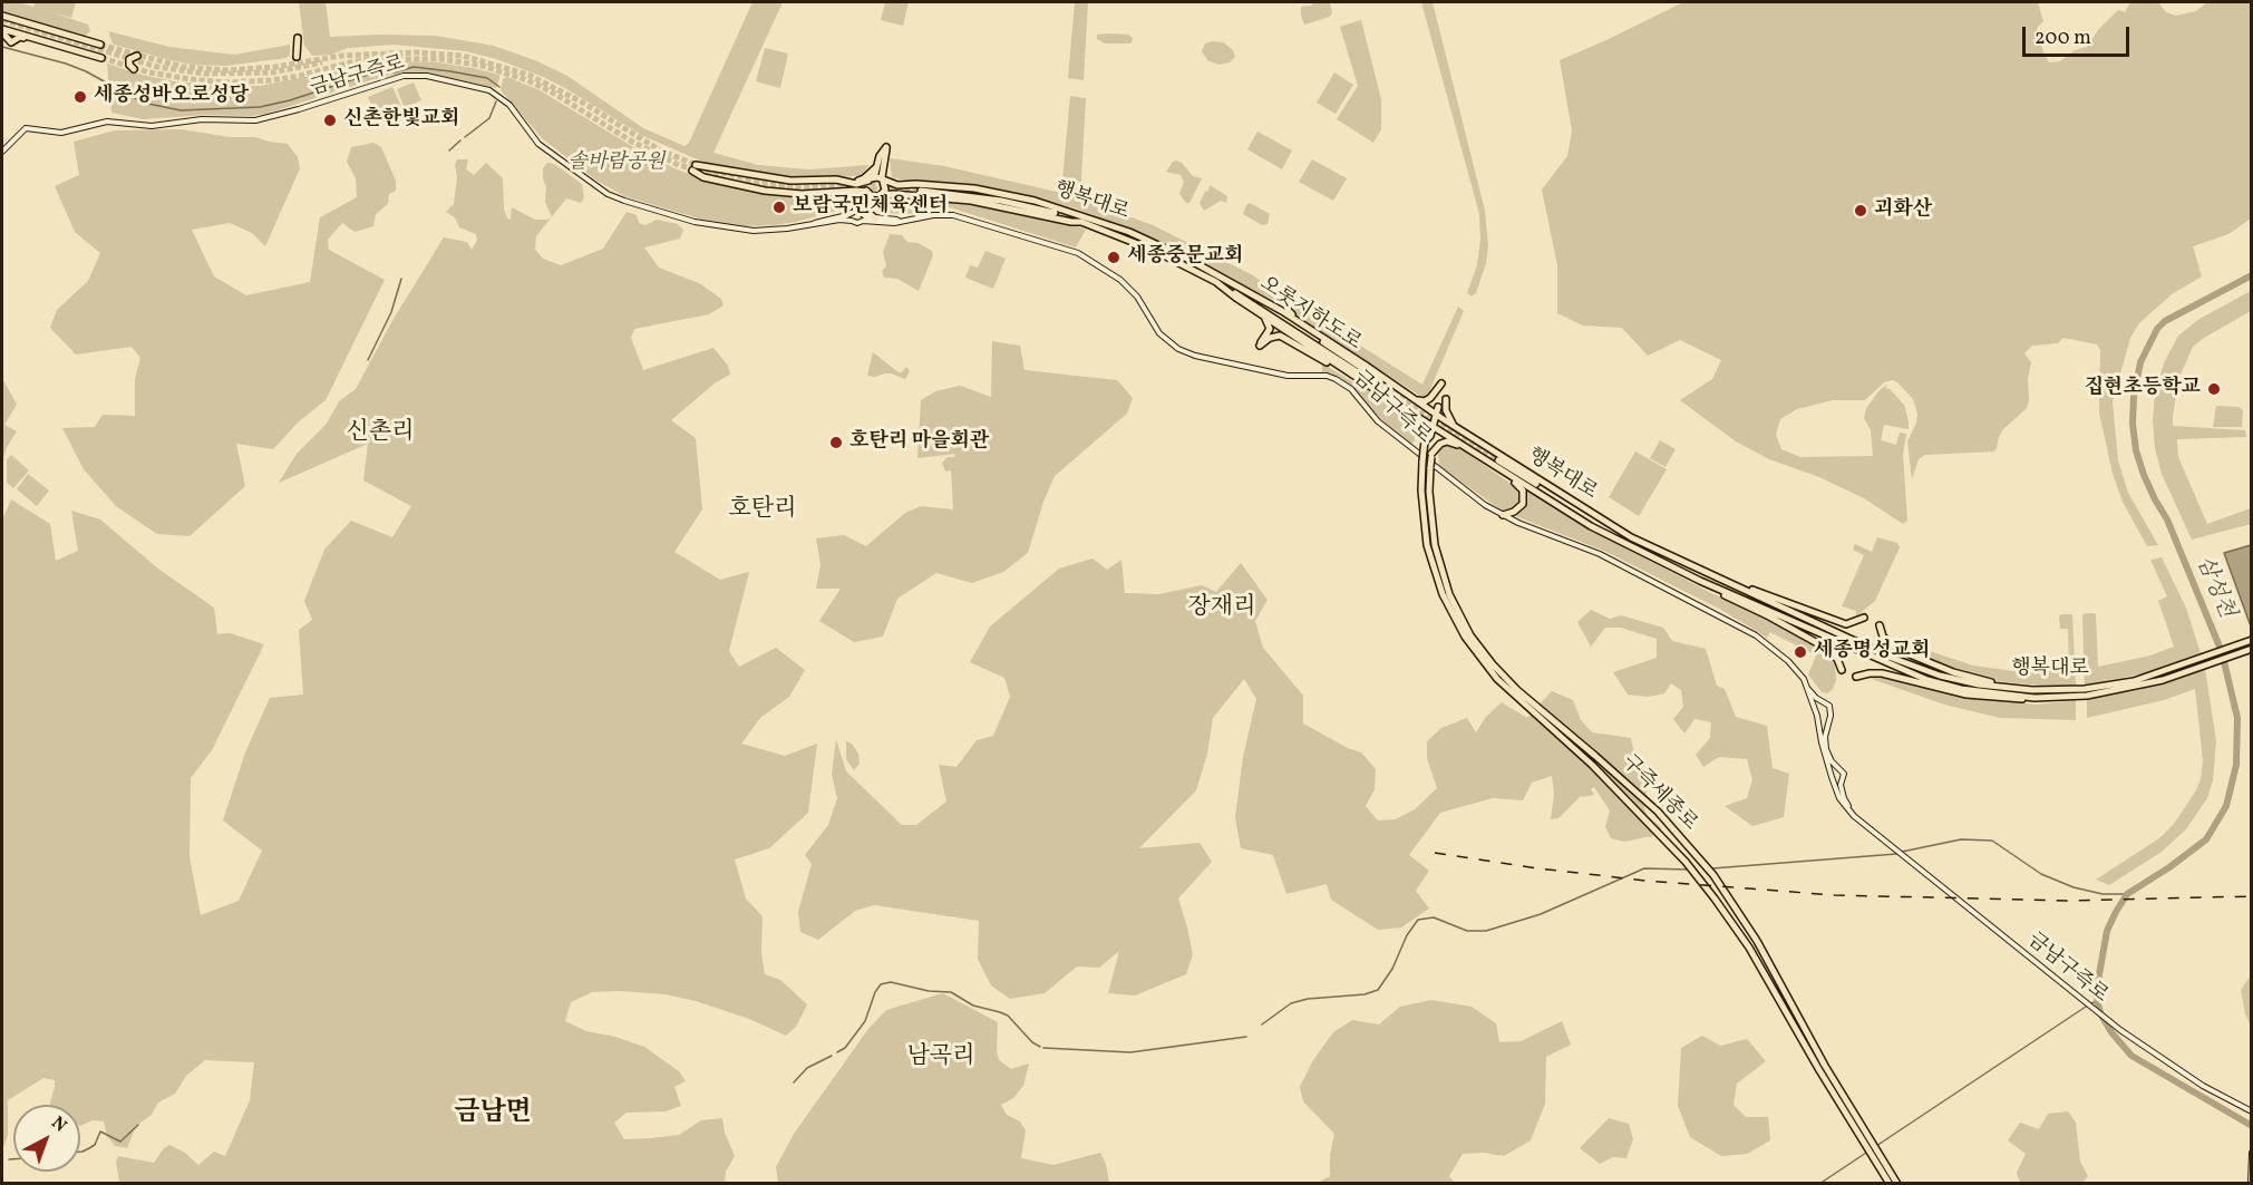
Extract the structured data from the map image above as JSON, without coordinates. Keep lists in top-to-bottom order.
{
  "streets": {
    "highway": ["행복대로", "오롯지하도로", "구즉세종로"],
    "main road": ["금남구즉로"]
  },
  "crossings": [
    ["행복대로", "오롯지하도로"],
    ["행복대로", "구즉세종로"]
  ],
  "districts": [
    "신촌리",
    "호탄리",
    "장재리",
    "남곡리",
    "금남면"
  ],
  "water": ["삼성천"],
  "parks": ["솔바람공원"],
  "places": [
    "세종성바오로성당",
    "신촌한빛교회",
    "보람국민체육센터",
    "괴화산",
    "세종중문교회",
    "집현초등학교",
    "호탄리 마을회관",
    "세종명성교회"
  ],
  "scale_bar": "200 m",
  "north": "top right"
}
